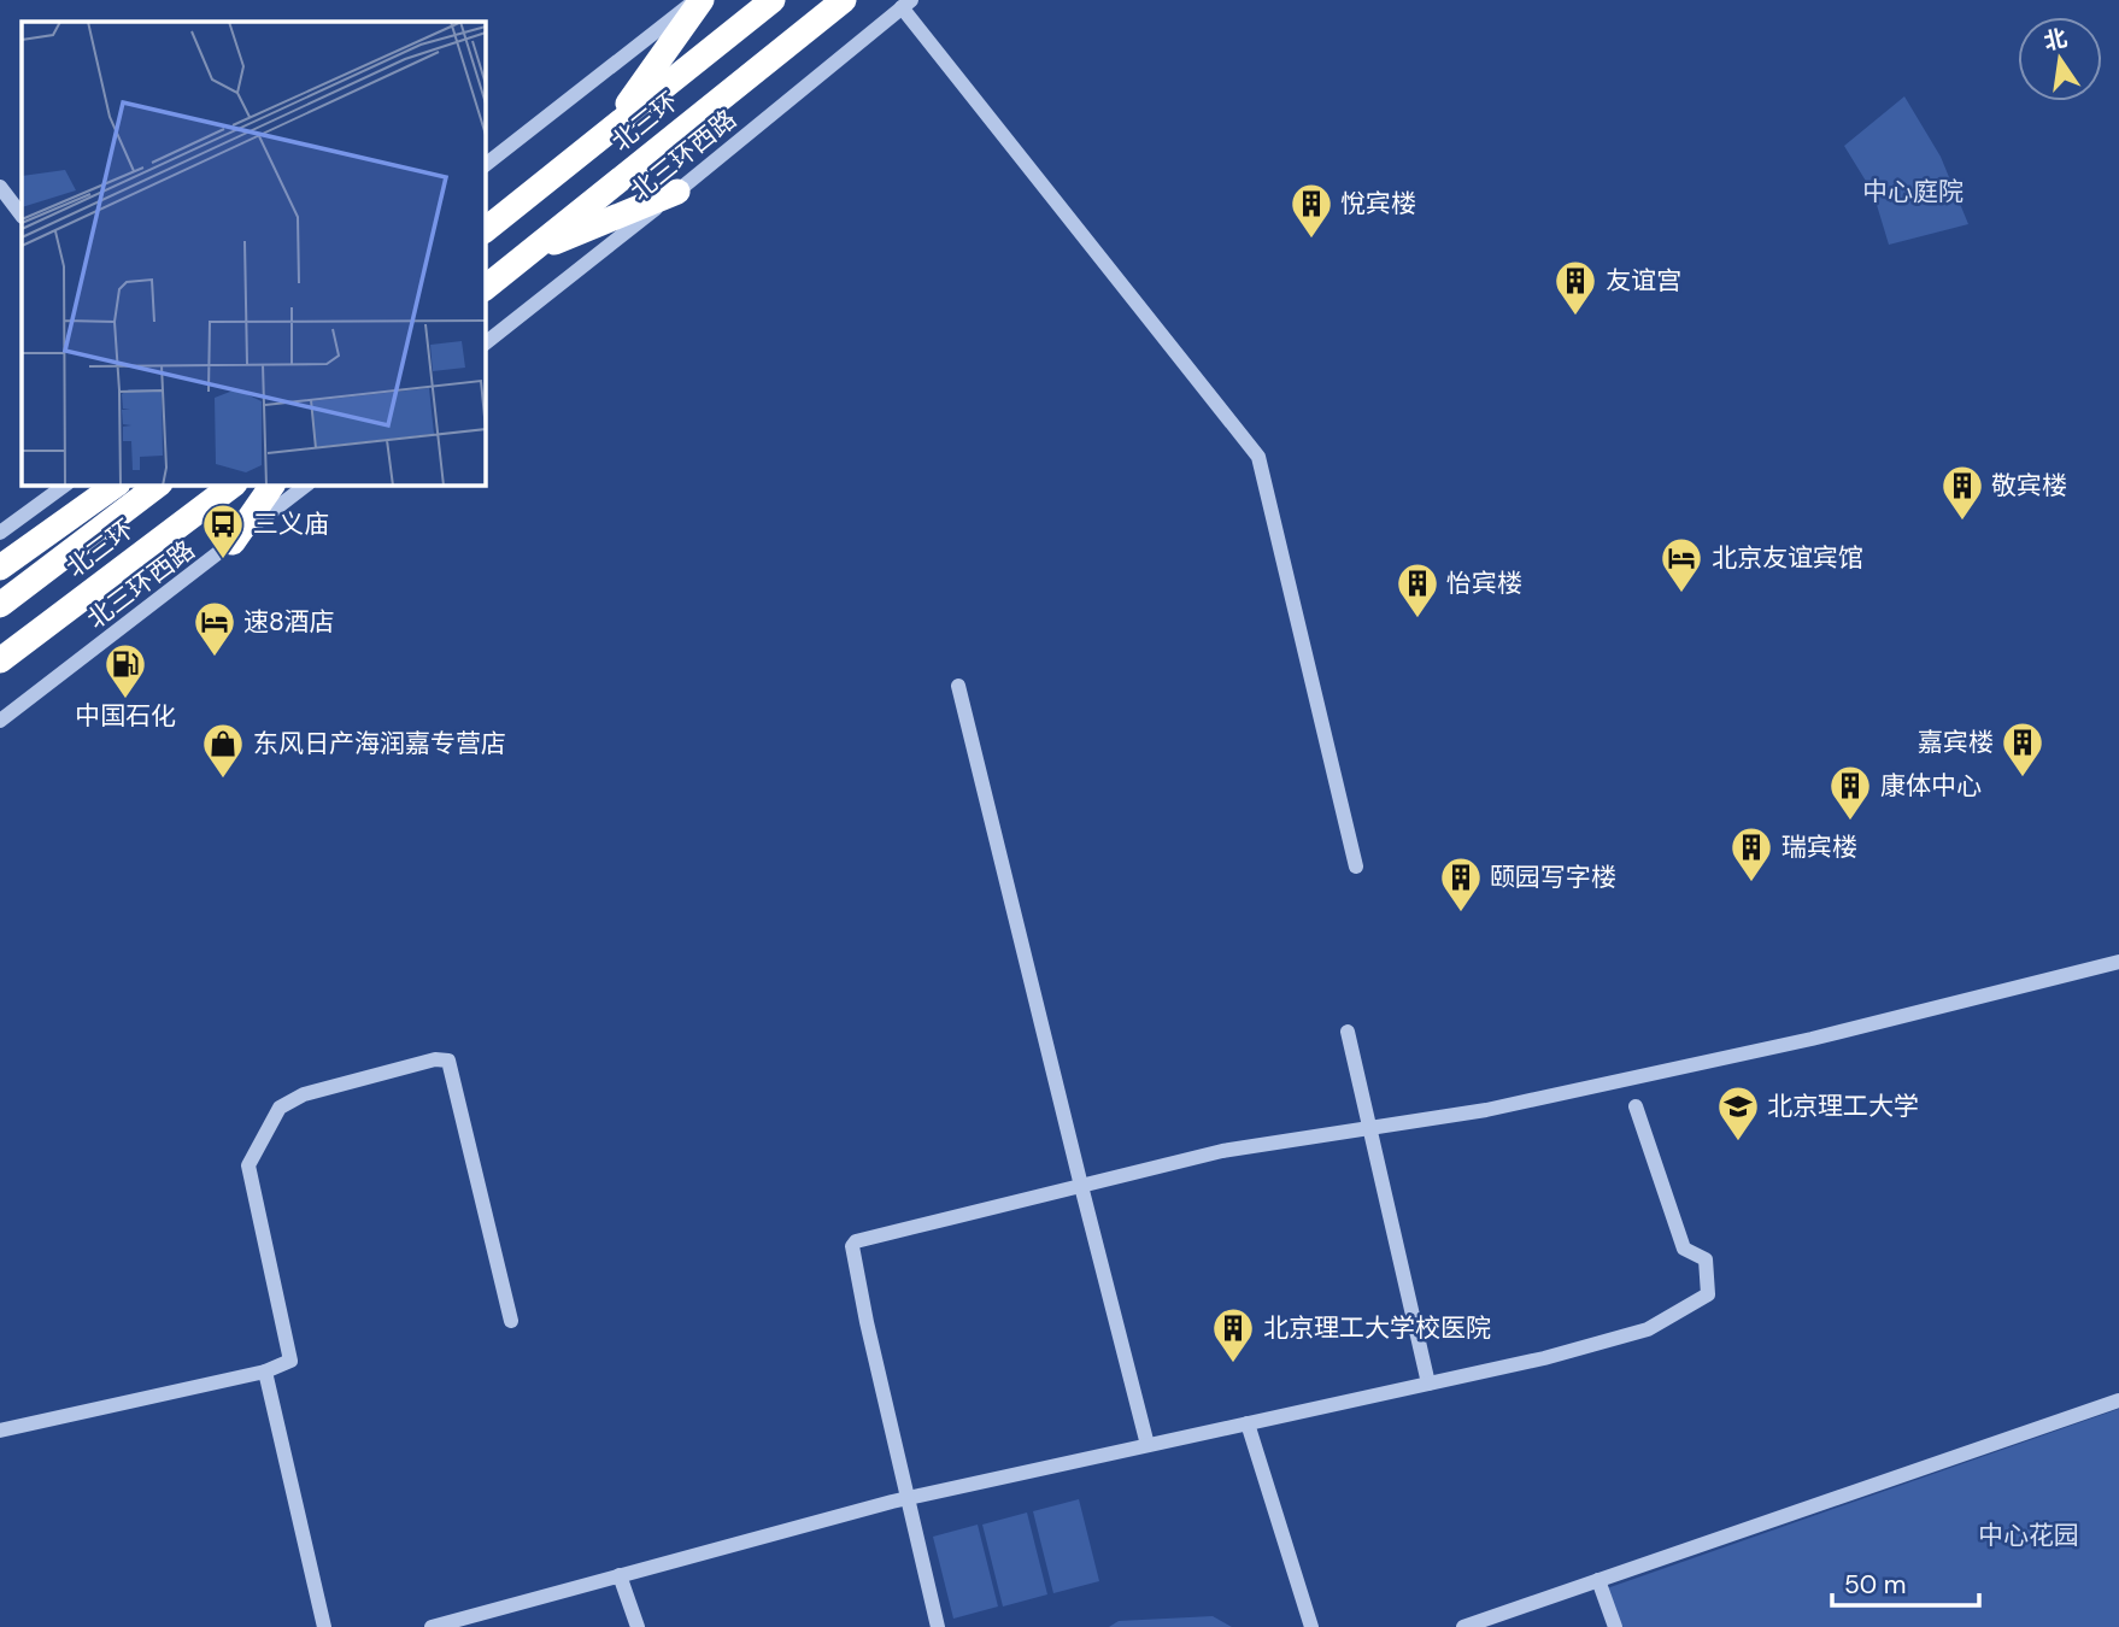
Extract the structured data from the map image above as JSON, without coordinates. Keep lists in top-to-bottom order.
{
  "streets": {
    "highway": ["北三环"],
    "street": ["北三环西路"]
  },
  "parks": ["中心庭院", "中心花园"],
  "places": {
    "building": [
      "悅宾楼",
      "友谊宫",
      "敬宾楼",
      "怡宾楼",
      "嘉宾楼",
      "康体中心",
      "瑞宾楼",
      "颐园写字楼",
      "北京理工大学校医院"
    ],
    "bus stop": ["三义庙"],
    "hotel": ["北京友谊宾馆", "速8酒店"],
    "fuel station": ["中国石化"],
    "shop": ["东风日产海润嘉专营店"],
    "school or university": ["北京理工大学"]
  },
  "scale_bar": "50 m",
  "north": "top"
}
